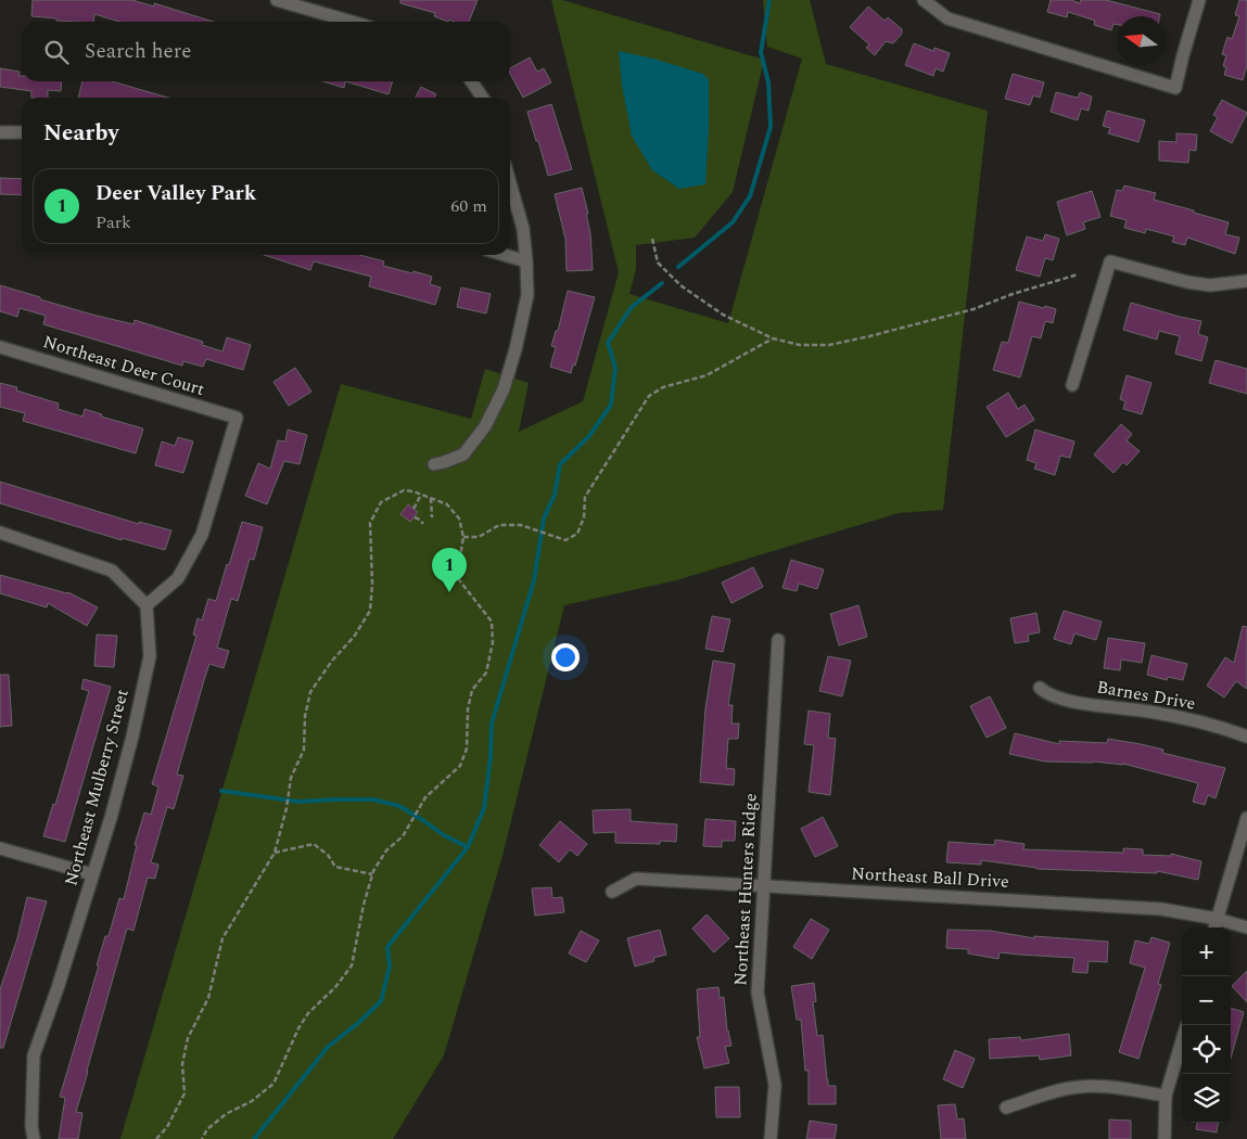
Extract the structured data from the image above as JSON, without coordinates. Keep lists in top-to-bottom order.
{
  "streets": {
    "street": [
      "Northeast Deer Court",
      "Barnes Drive",
      "Northeast Mulberry Street",
      "Northeast Ball Drive",
      "Northeast Hunters Ridge"
    ]
  },
  "crossings": [
    ["Northeast Deer Court", "Northeast Mulberry Street"],
    ["Northeast Ball Drive", "Northeast Hunters Ridge"]
  ],
  "north": "left",
  "page": {
    "search": "Search here",
    "heading": "Nearby",
    "list": [
      {
        "mark": "1",
        "name": "Deer Valley Park",
        "note": "Park",
        "value": "60 m"
      }
    ],
    "pins": "1",
    "map_buttons": ["+", "−"]
  }
}
